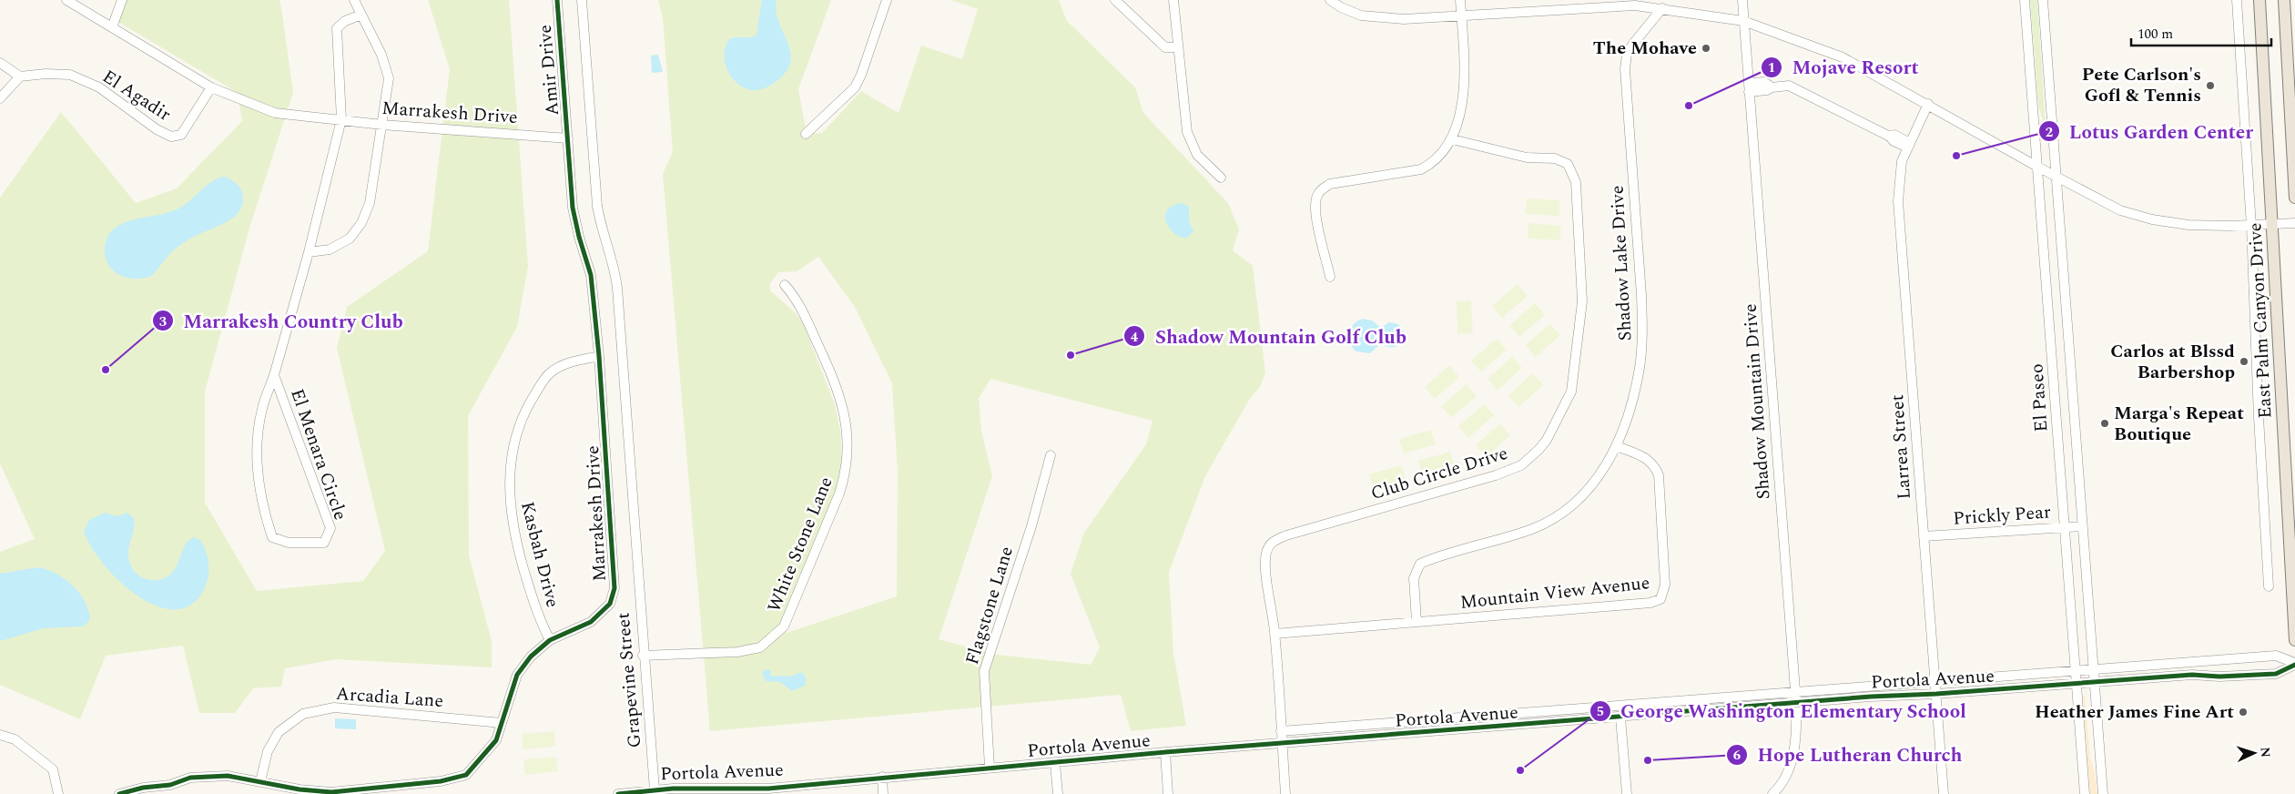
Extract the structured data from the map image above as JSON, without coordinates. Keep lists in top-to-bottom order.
{
  "streets": {
    "main road": ["East Palm Canyon Drive"],
    "street": [
      "Amir Drive",
      "El Agadir",
      "Marrakesh Drive",
      "Shadow Lake Drive",
      "El Paseo",
      "Shadow Mountain Drive",
      "Larrea Street",
      "El Menara Circle",
      "Club Circle Drive",
      "Prickly Pear",
      "White Stone Lane",
      "Kasbah Drive",
      "Mountain View Avenue",
      "Flagstone Lane",
      "Portola Avenue",
      "Grapevine Street",
      "Arcadia Lane"
    ]
  },
  "crossings": [
    ["Amir Drive", "Marrakesh Drive"],
    ["El Agadir", "Marrakesh Drive"],
    ["Marrakesh Drive", "El Menara Circle"],
    ["Marrakesh Drive", "Kasbah Drive"],
    ["Marrakesh Drive", "Arcadia Lane"],
    ["Shadow Lake Drive", "Mountain View Avenue"],
    ["El Paseo", "Prickly Pear"],
    ["El Paseo", "Portola Avenue"],
    ["Shadow Mountain Drive", "Portola Avenue"],
    ["Larrea Street", "Prickly Pear"],
    ["Larrea Street", "Portola Avenue"],
    ["Club Circle Drive", "Mountain View Avenue"],
    ["White Stone Lane", "Grapevine Street"],
    ["Flagstone Lane", "Portola Avenue"],
    ["Portola Avenue", "Grapevine Street"]
  ],
  "places": [
    "The Mohave",
    "Pete Carlson's Gofl & Tennis",
    "Mojave Resort",
    "Lotus Garden Center",
    "Shadow Mountain Golf Club",
    "Carlos at Blssd Barbershop",
    "Marrakesh Country Club",
    "Marga's Repeat Boutique",
    "Heather James Fine Art",
    "Hope Lutheran Church",
    "George Washington Elementary School"
  ],
  "scale_bar": "100 m",
  "north": "right"
}
